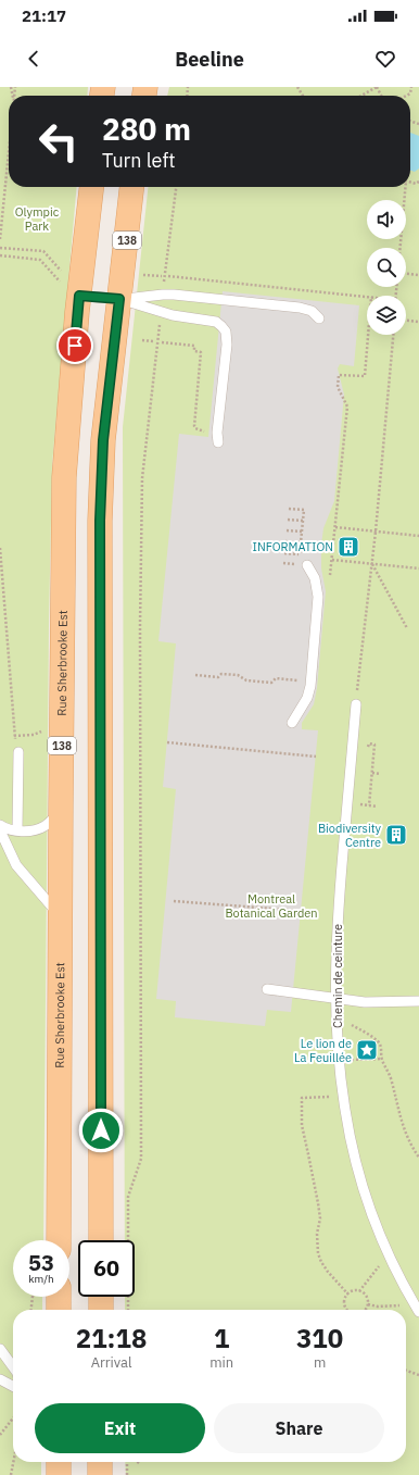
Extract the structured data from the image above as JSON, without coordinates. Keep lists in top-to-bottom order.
{
  "streets": {
    "main road": ["138", "Rue Sherbrooke Est"],
    "lane": ["Chemin de ceinture"]
  },
  "parks": ["Olympic Park", "Montreal Botanical Garden"],
  "places": {
    "building": ["INFORMATION", "Biodiversity Centre"],
    "place": ["Le lion de La Feuillée"]
  },
  "page": {
    "status": "21:17",
    "header": "Beeline",
    "turn": ["280 m", "Turn left"],
    "speed": "53 km/h",
    "limit": "60",
    "eta": [
      "21:18",
      "Arrival",
      "1",
      "min",
      "310",
      "m"
    ],
    "buttons": ["Exit", "Share"]
  }
}
